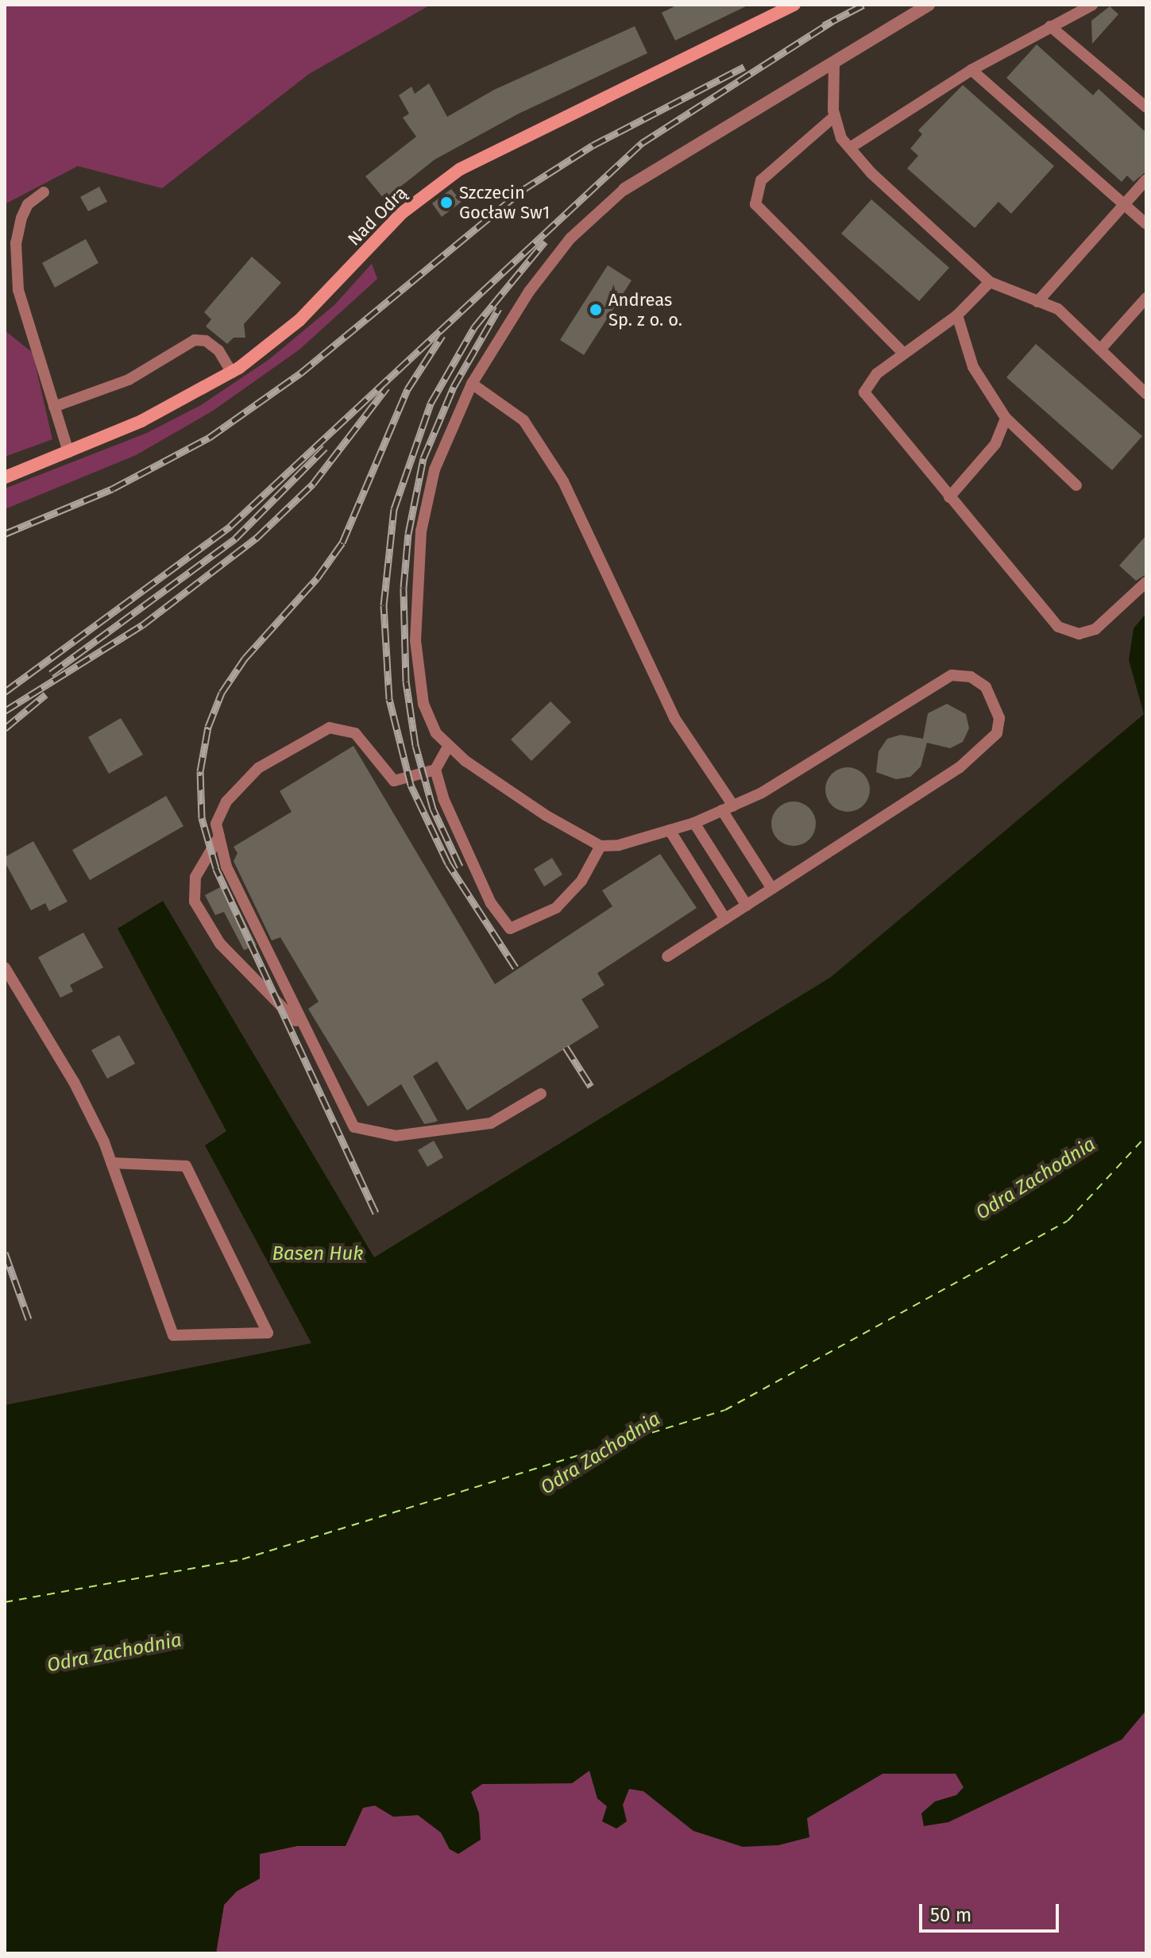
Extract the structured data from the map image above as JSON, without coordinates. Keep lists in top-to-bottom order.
{
  "streets": {
    "street": ["Nad Odrą"]
  },
  "water": ["Odra Zachodnia", "Basen Huk"],
  "places": ["Szczecin Gocław Sw1", "Andreas Sp. z o. o."],
  "scale_bar": "50 m"
}
